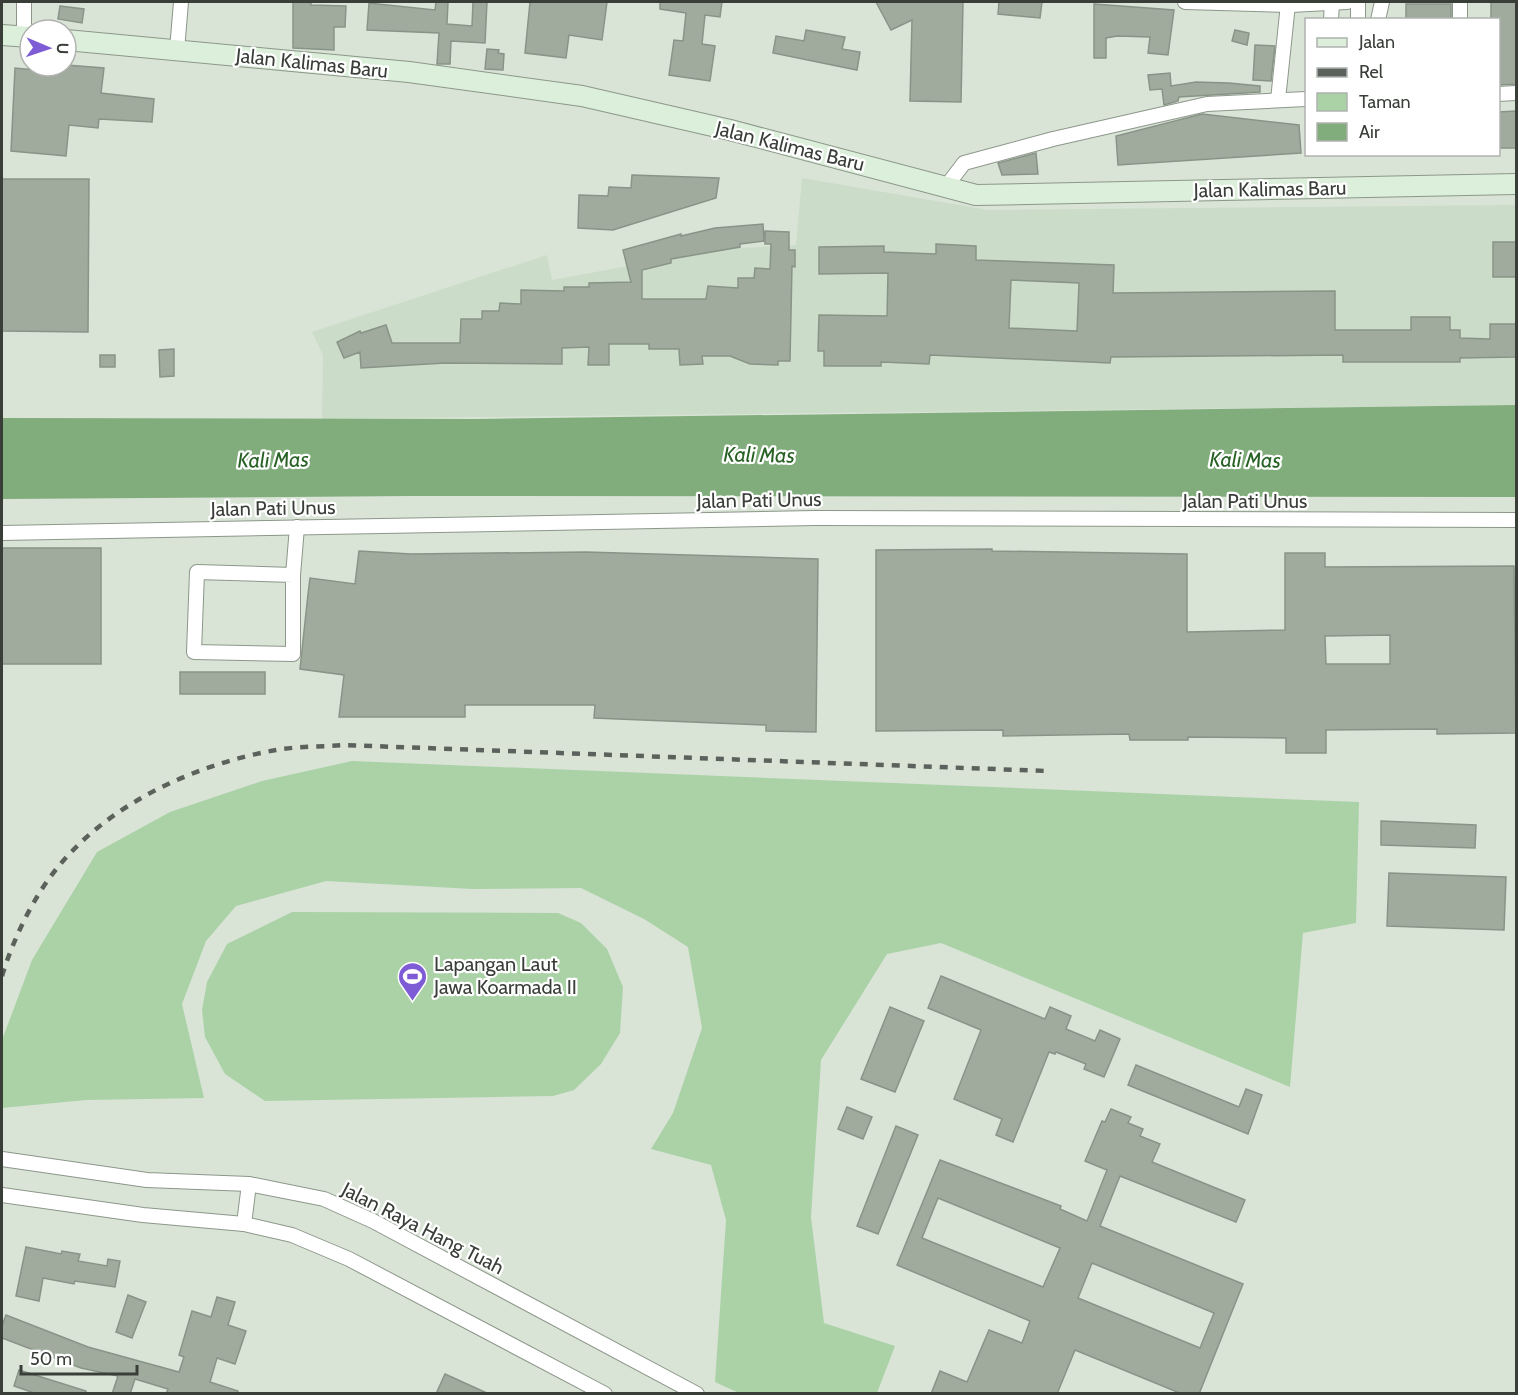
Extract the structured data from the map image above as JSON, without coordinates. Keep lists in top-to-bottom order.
{
  "streets": {
    "street": ["Jalan Kalimas Baru", "Jalan Pati Unus", "Jalan Raya Hang Tuah"]
  },
  "water": ["Kali Mas"],
  "places": {
    "sports": ["Lapangan Laut Jawa Koarmada II"]
  },
  "legend": [
    "Jalan",
    "Rel",
    "Taman",
    "Air"
  ],
  "scale_bar": "50 m",
  "north": "right"
}
